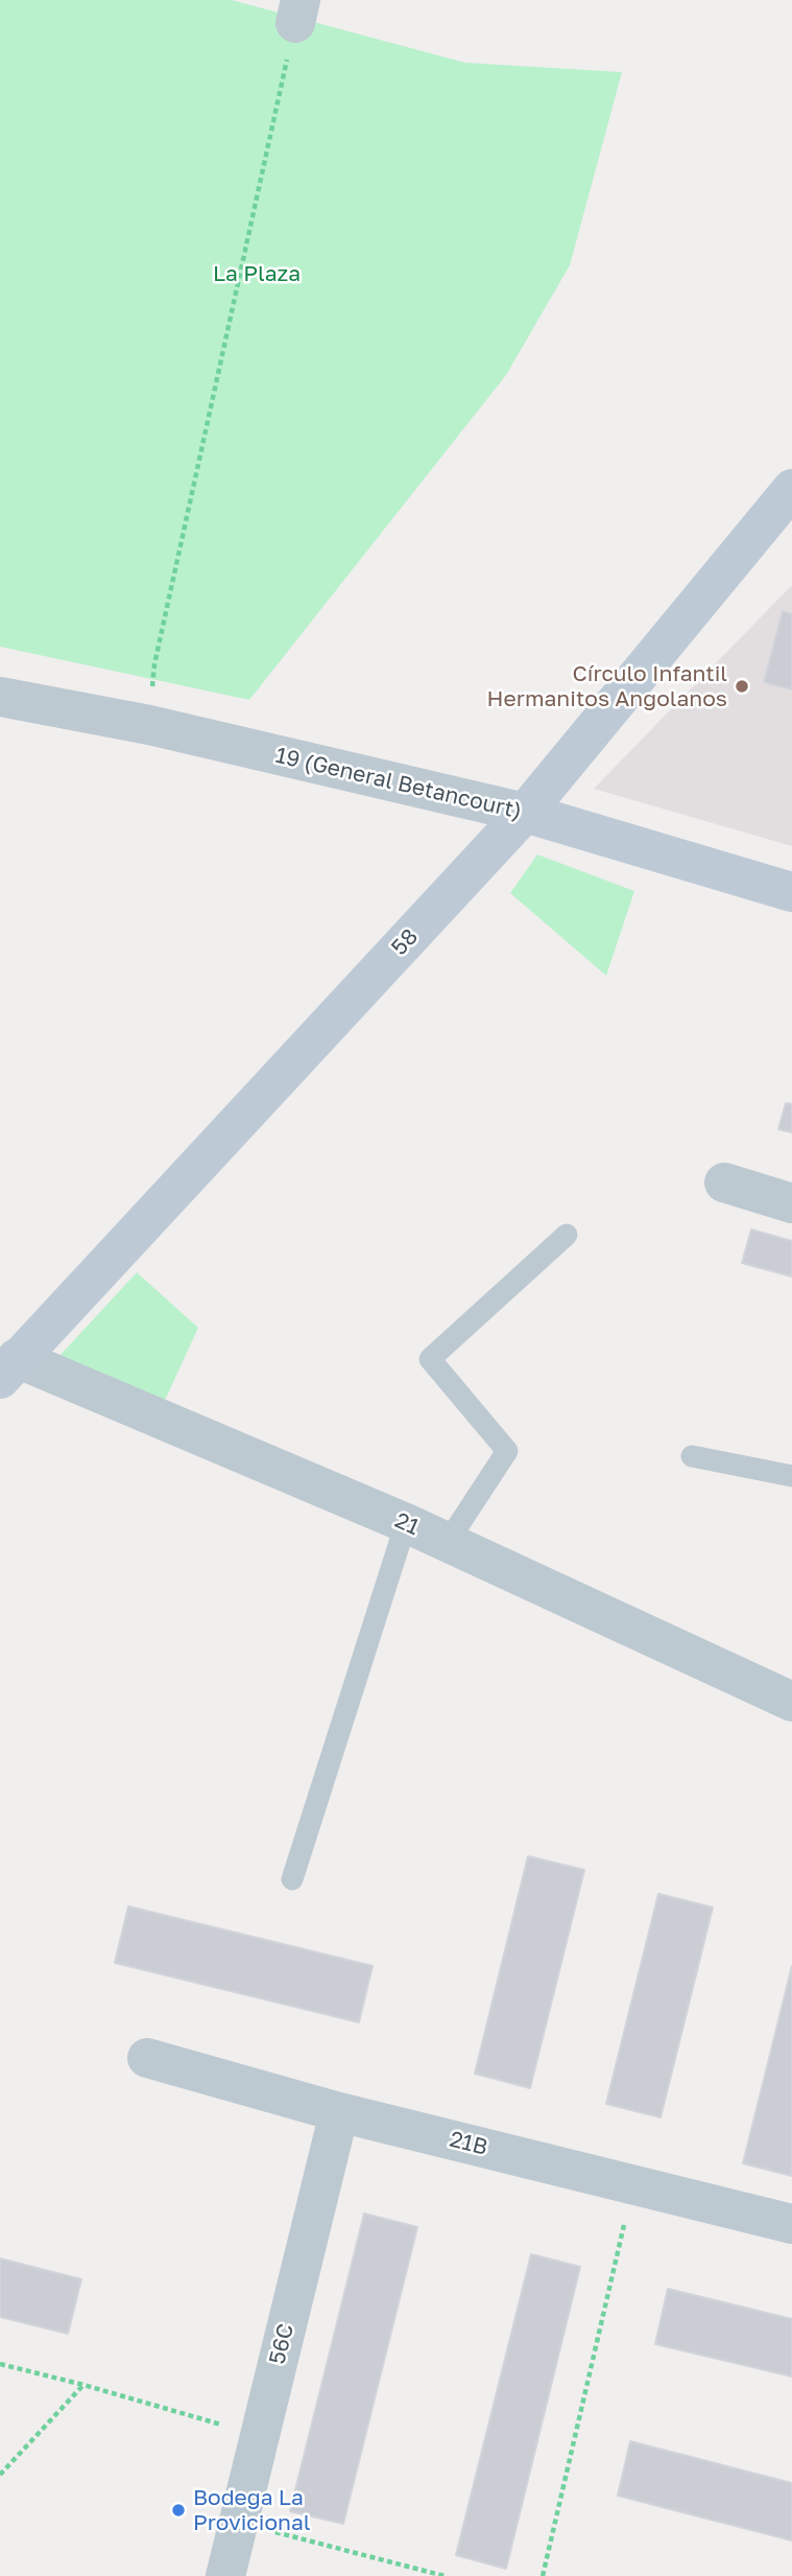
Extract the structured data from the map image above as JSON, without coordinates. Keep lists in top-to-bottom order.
{
  "streets": {
    "main road": ["19 (General Betancourt)", "58"],
    "street": ["21", "21B", "56C"]
  },
  "crossings": [
    ["19 (General Betancourt)", "58"],
    ["58", "21"],
    ["21B", "56C"]
  ],
  "parks": ["La Plaza"],
  "places": ["Círculo Infantil Hermanitos Angolanos", "Bodega La Provicional"]
}
